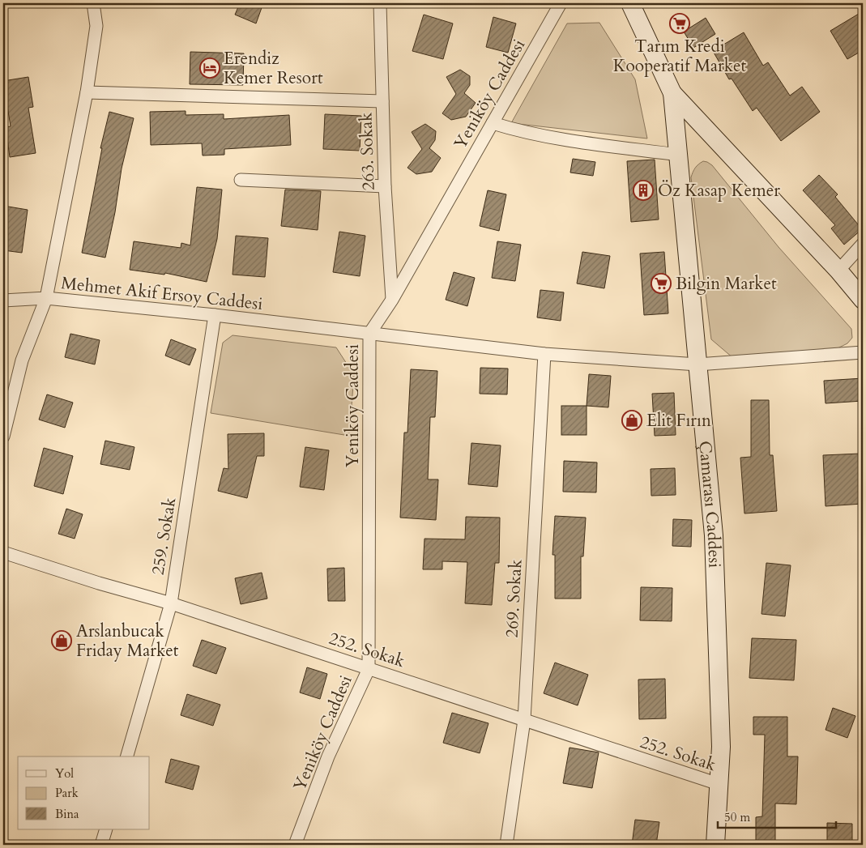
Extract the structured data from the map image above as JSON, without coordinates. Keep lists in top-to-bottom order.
{
  "streets": {
    "street": [
      "Yeniköy Caddesi",
      "263. Sokak",
      "Mehmet Akif Ersoy Caddesi",
      "Çamarası Caddesi",
      "259. Sokak",
      "269. Sokak",
      "252. Sokak"
    ]
  },
  "crossings": [
    ["Yeniköy Caddesi", "263. Sokak"],
    ["Yeniköy Caddesi", "Mehmet Akif Ersoy Caddesi"],
    ["Yeniköy Caddesi", "252. Sokak"],
    ["Mehmet Akif Ersoy Caddesi", "Çamarası Caddesi"],
    ["Mehmet Akif Ersoy Caddesi", "259. Sokak"],
    ["Mehmet Akif Ersoy Caddesi", "269. Sokak"],
    ["Çamarası Caddesi", "252. Sokak"],
    ["259. Sokak", "252. Sokak"],
    ["269. Sokak", "252. Sokak"]
  ],
  "places": {
    "supermarket": ["Tarım Kredi Kooperatif Market", "Bilgin Market"],
    "hotel": ["Erendiz Kemer Resort"],
    "building": ["Öz Kasap Kemer"],
    "shop": ["Elit Fırın", "Arslanbucak Friday Market"]
  },
  "legend": ["Yol", "Park", "Bina"],
  "scale_bar": "50 m"
}
